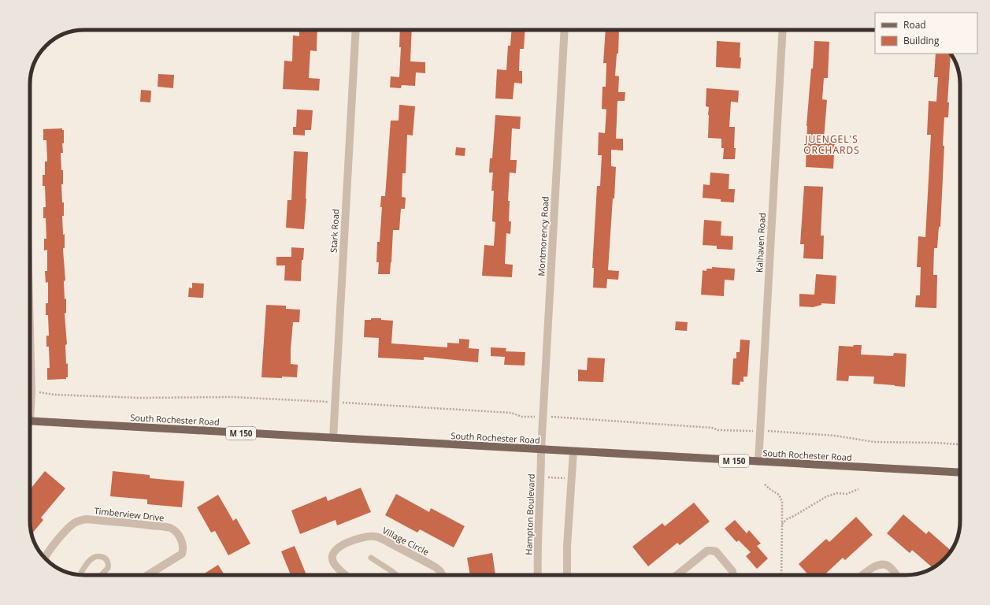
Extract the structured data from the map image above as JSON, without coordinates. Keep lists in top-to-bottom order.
{
  "streets": {
    "main road": ["South Rochester Road", "M 150"],
    "street": [
      "Stark Road",
      "Montmorency Road",
      "Kalhaven Road",
      "Timberview Drive",
      "Hampton Boulevard",
      "Village Circle"
    ]
  },
  "crossings": [
    ["Stark Road", "South Rochester Road"],
    ["Montmorency Road", "South Rochester Road"],
    ["Montmorency Road", "Hampton Boulevard"],
    ["Kalhaven Road", "South Rochester Road"],
    ["South Rochester Road", "Hampton Boulevard"]
  ],
  "districts": ["JUENGEL'S ORCHARDS"],
  "legend": ["Road", "Building"]
}
